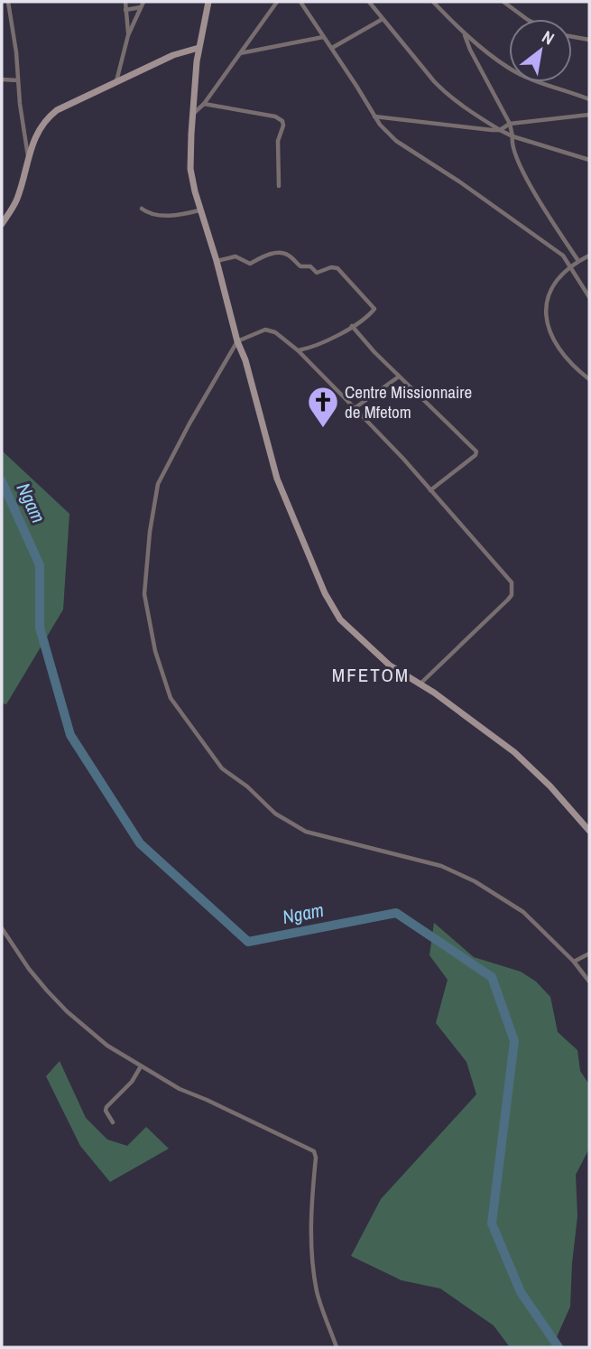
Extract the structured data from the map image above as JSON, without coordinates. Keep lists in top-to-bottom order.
{
  "districts": ["MFETOM"],
  "water": ["Ngam"],
  "places": {
    "church": ["Centre Missionnaire de Mfetom"]
  },
  "north": "top right"
}
